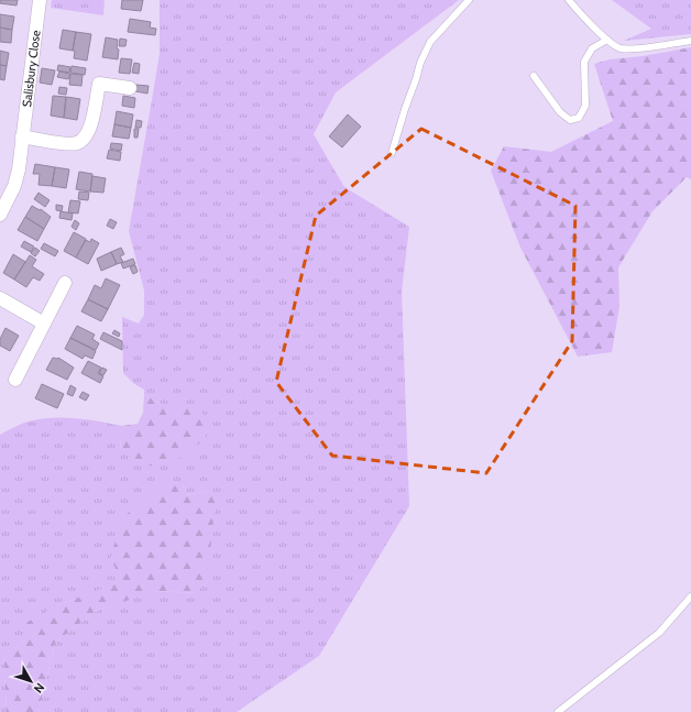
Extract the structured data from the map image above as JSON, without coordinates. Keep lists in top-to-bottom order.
{
  "streets": {
    "street": ["Salisbury Close"]
  },
  "north": "bottom right"
}
